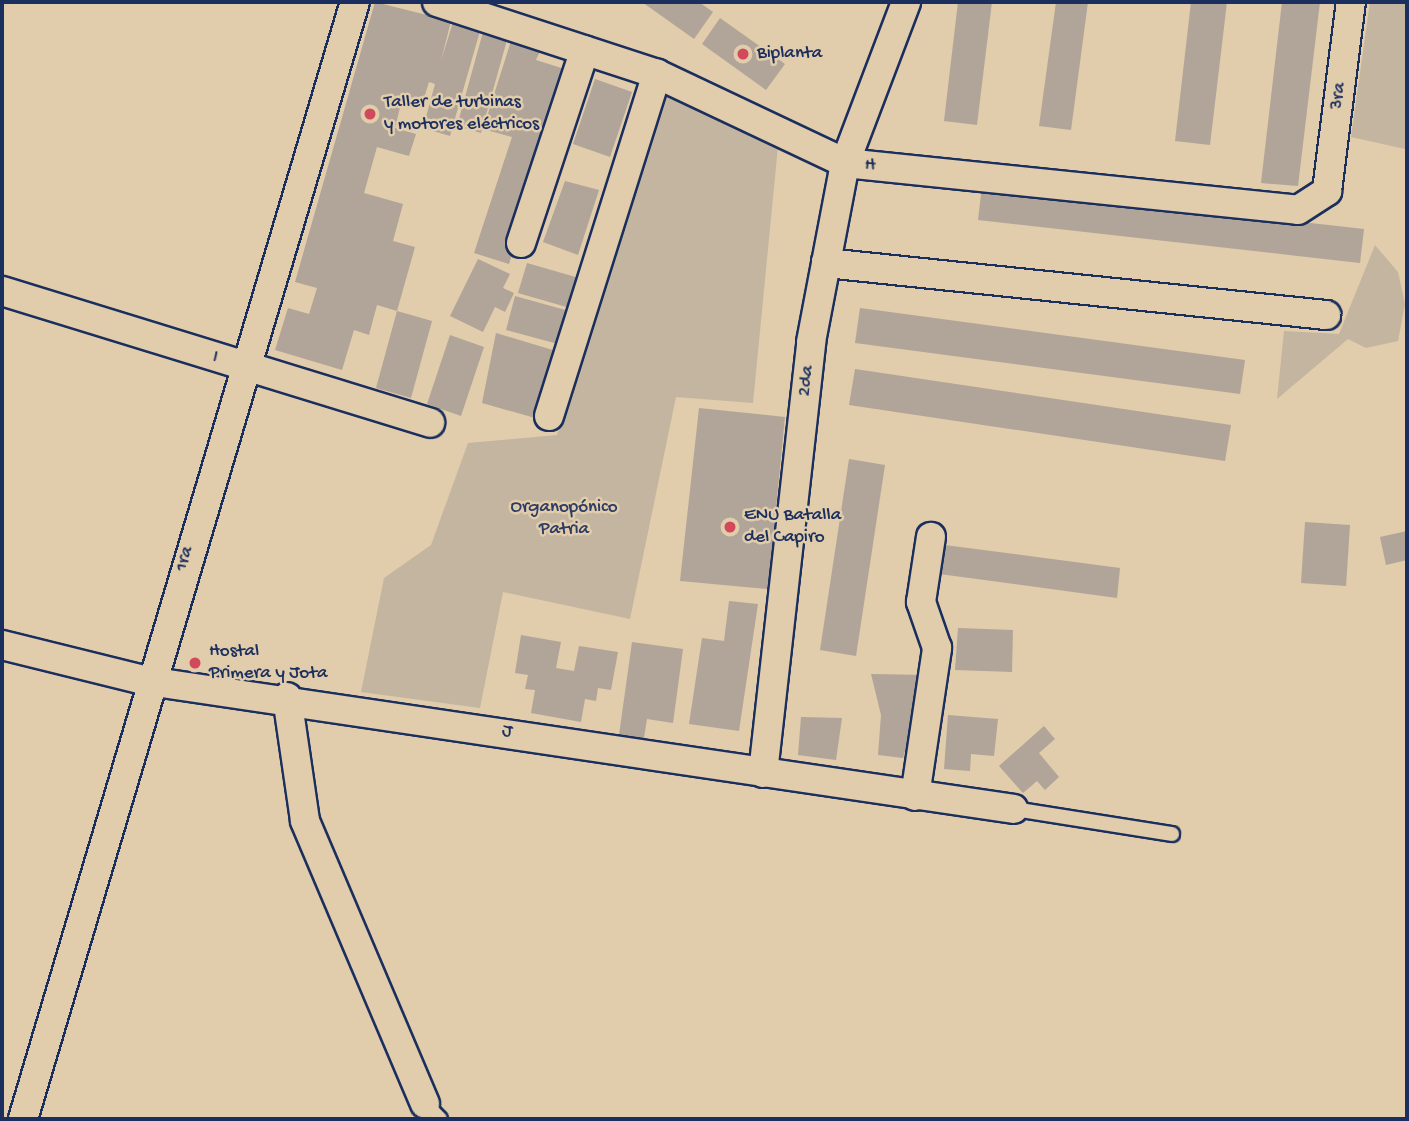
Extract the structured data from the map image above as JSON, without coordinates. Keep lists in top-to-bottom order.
{
  "streets": {
    "street": [
      "3ra",
      "H",
      "I",
      "2da",
      "1ra",
      "J"
    ]
  },
  "crossings": [
    ["3ra", "H"],
    ["H", "2da"],
    ["I", "1ra"],
    ["2da", "J"],
    ["1ra", "J"]
  ],
  "parks": ["Organopónico Patria"],
  "places": [
    "Biplanta",
    "Taller de turbinas y motores eléctricos",
    "ENU Batalla del Capiro",
    "Hostal Primera y Jota"
  ]
}
